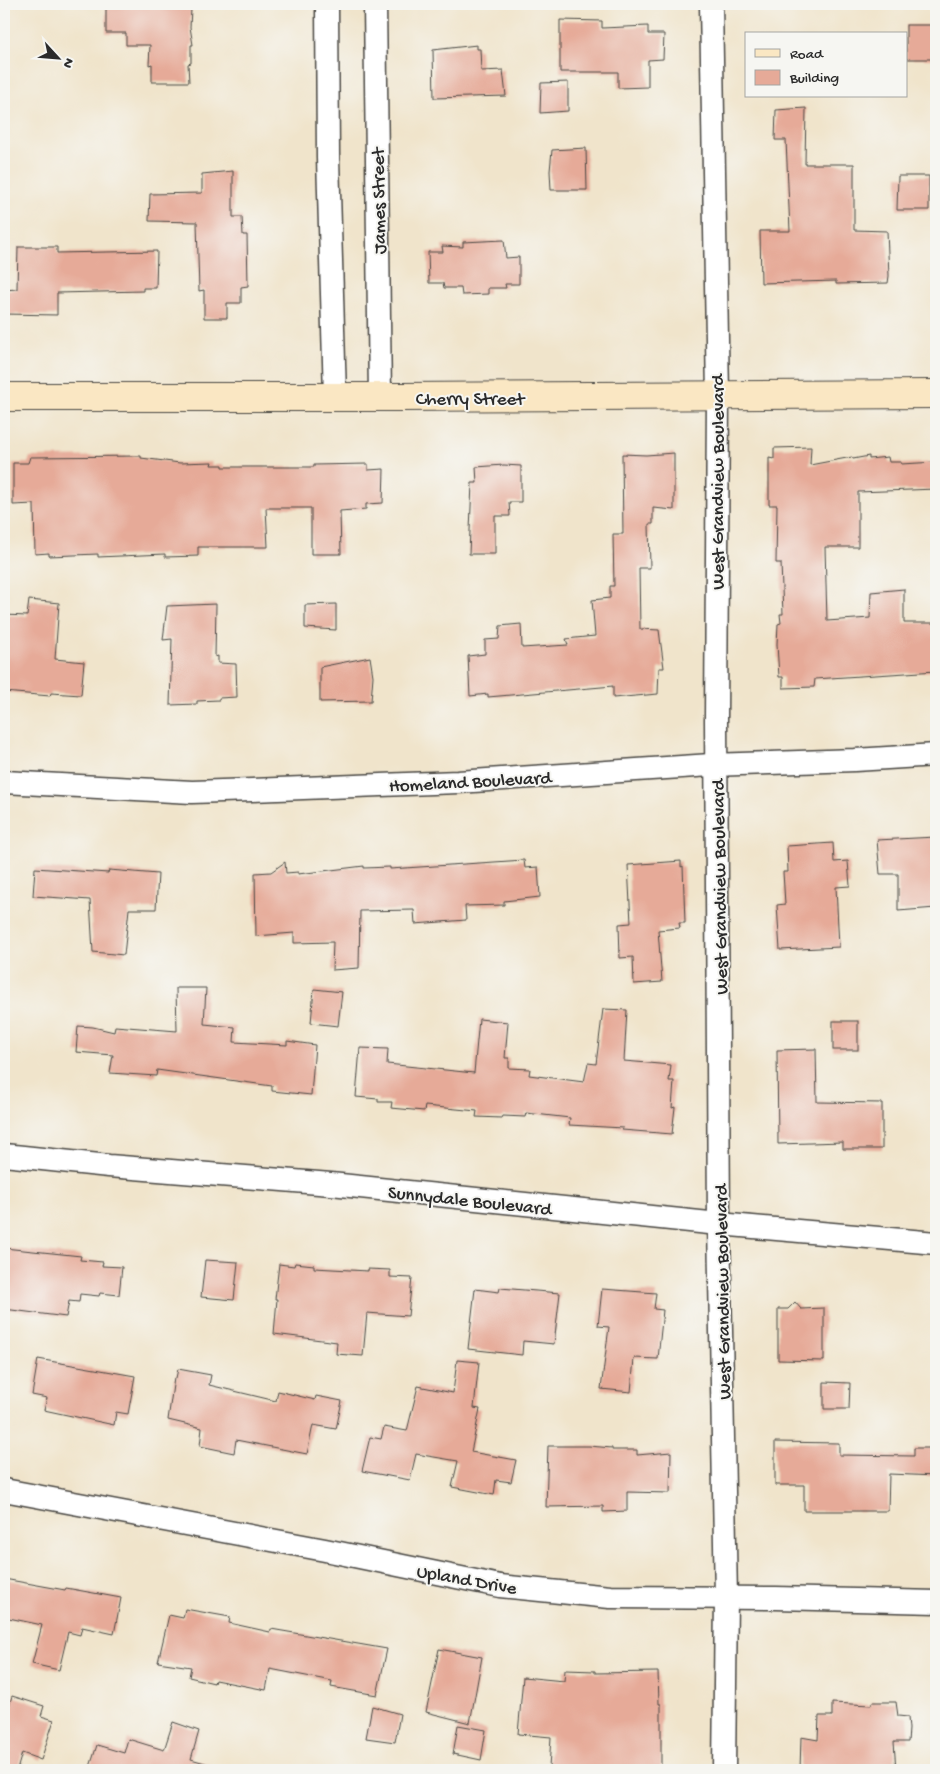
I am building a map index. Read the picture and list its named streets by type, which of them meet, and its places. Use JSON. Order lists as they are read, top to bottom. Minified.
{"streets":{"street":["James Street","Cherry Street","West Grandview Boulevard","Homeland Boulevard","Sunnydale Boulevard","Upland Drive"]},"crossings":[["James Street","Cherry Street"],["Cherry Street","West Grandview Boulevard"],["West Grandview Boulevard","Homeland Boulevard"],["West Grandview Boulevard","Sunnydale Boulevard"],["West Grandview Boulevard","Upland Drive"]],"legend":["Road","Building"],"north":"bottom right"}
